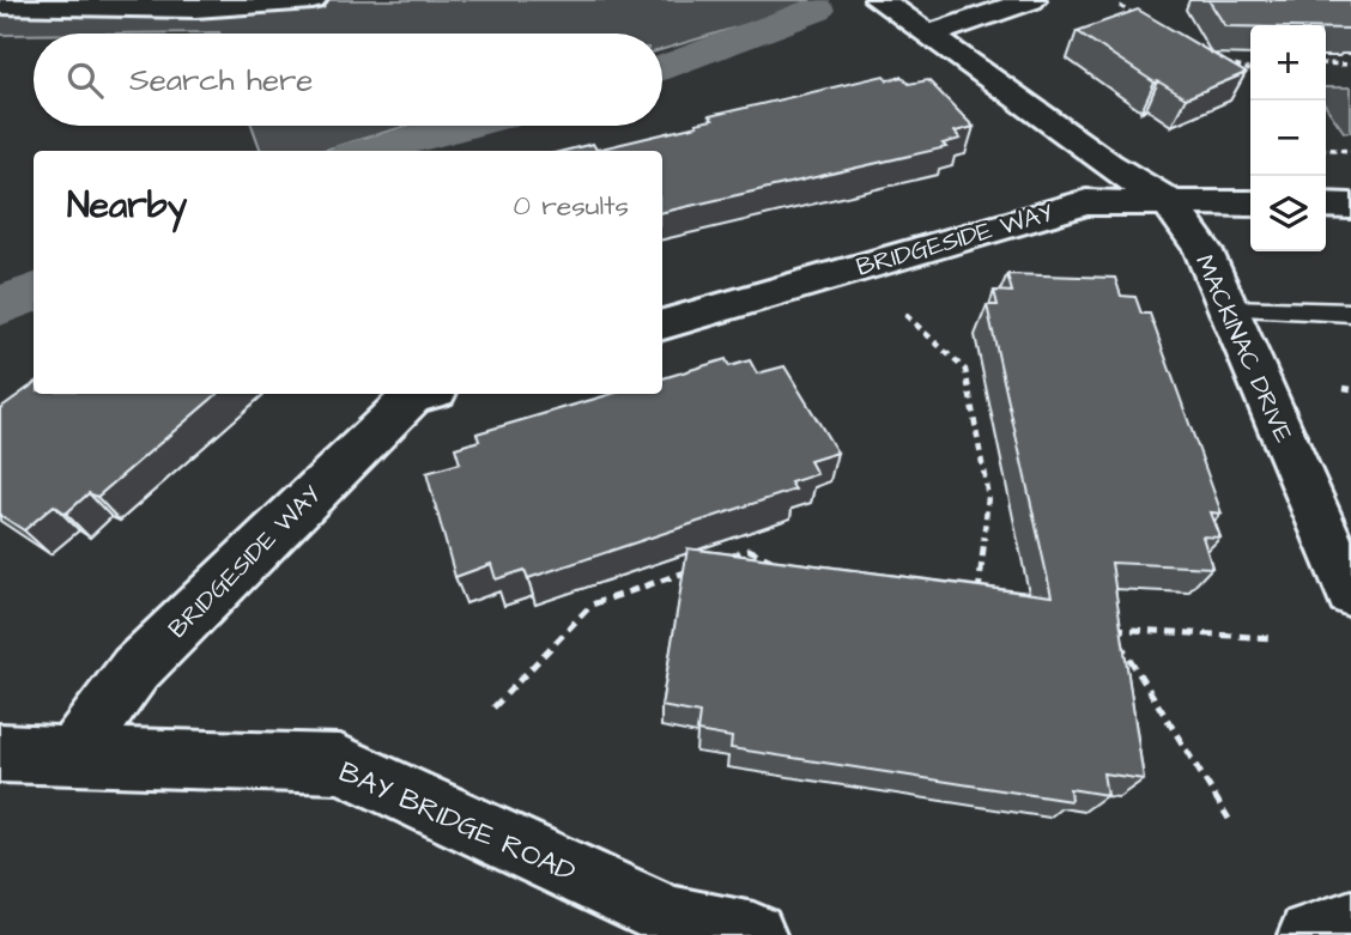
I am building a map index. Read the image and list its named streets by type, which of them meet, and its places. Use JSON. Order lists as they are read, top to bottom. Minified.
{"streets":{"street":["BRIDGESIDE WAY","MACKINAC DRIVE","BAY BRIDGE ROAD"]},"crossings":[["BRIDGESIDE WAY","MACKINAC DRIVE"],["BRIDGESIDE WAY","BAY BRIDGE ROAD"]],"page":{"map_buttons":["+","−"],"search":"Search here","heading":["Nearby","0 results"]}}
